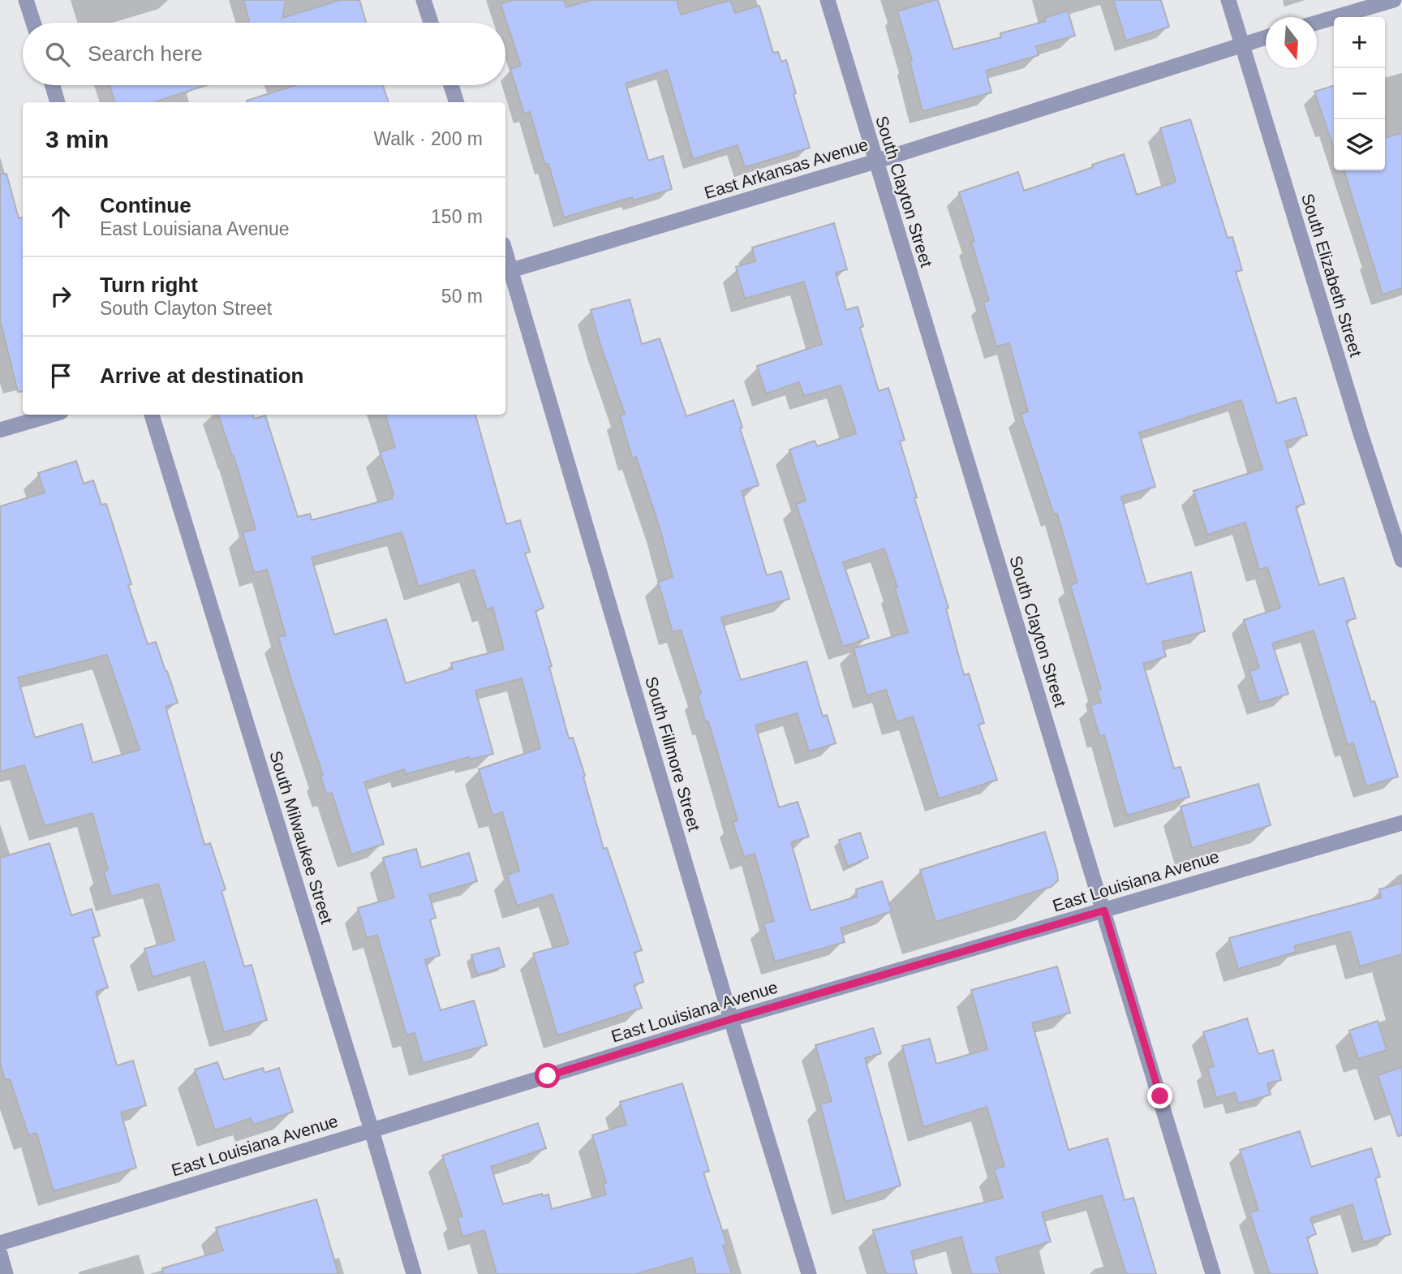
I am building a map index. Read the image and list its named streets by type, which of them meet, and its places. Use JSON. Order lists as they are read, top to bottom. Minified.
{"streets":{"street":["East Arkansas Avenue","South Clayton Street","South Elizabeth Street","South Fillmore Street","South Milwaukee Street","East Louisiana Avenue"]},"crossings":[["East Arkansas Avenue","South Clayton Street"],["East Arkansas Avenue","South Elizabeth Street"],["East Arkansas Avenue","South Fillmore Street"],["South Clayton Street","East Louisiana Avenue"],["South Fillmore Street","East Louisiana Avenue"],["South Milwaukee Street","East Louisiana Avenue"]],"north":"bottom","page":{"map_buttons":["+","−"],"search":"Search here","heading":["3 min","Walk · 200 m"],"list":[["Continue","East Louisiana Avenue","150 m"],["Turn right","South Clayton Street","50 m"],"Arrive at destination"]}}
